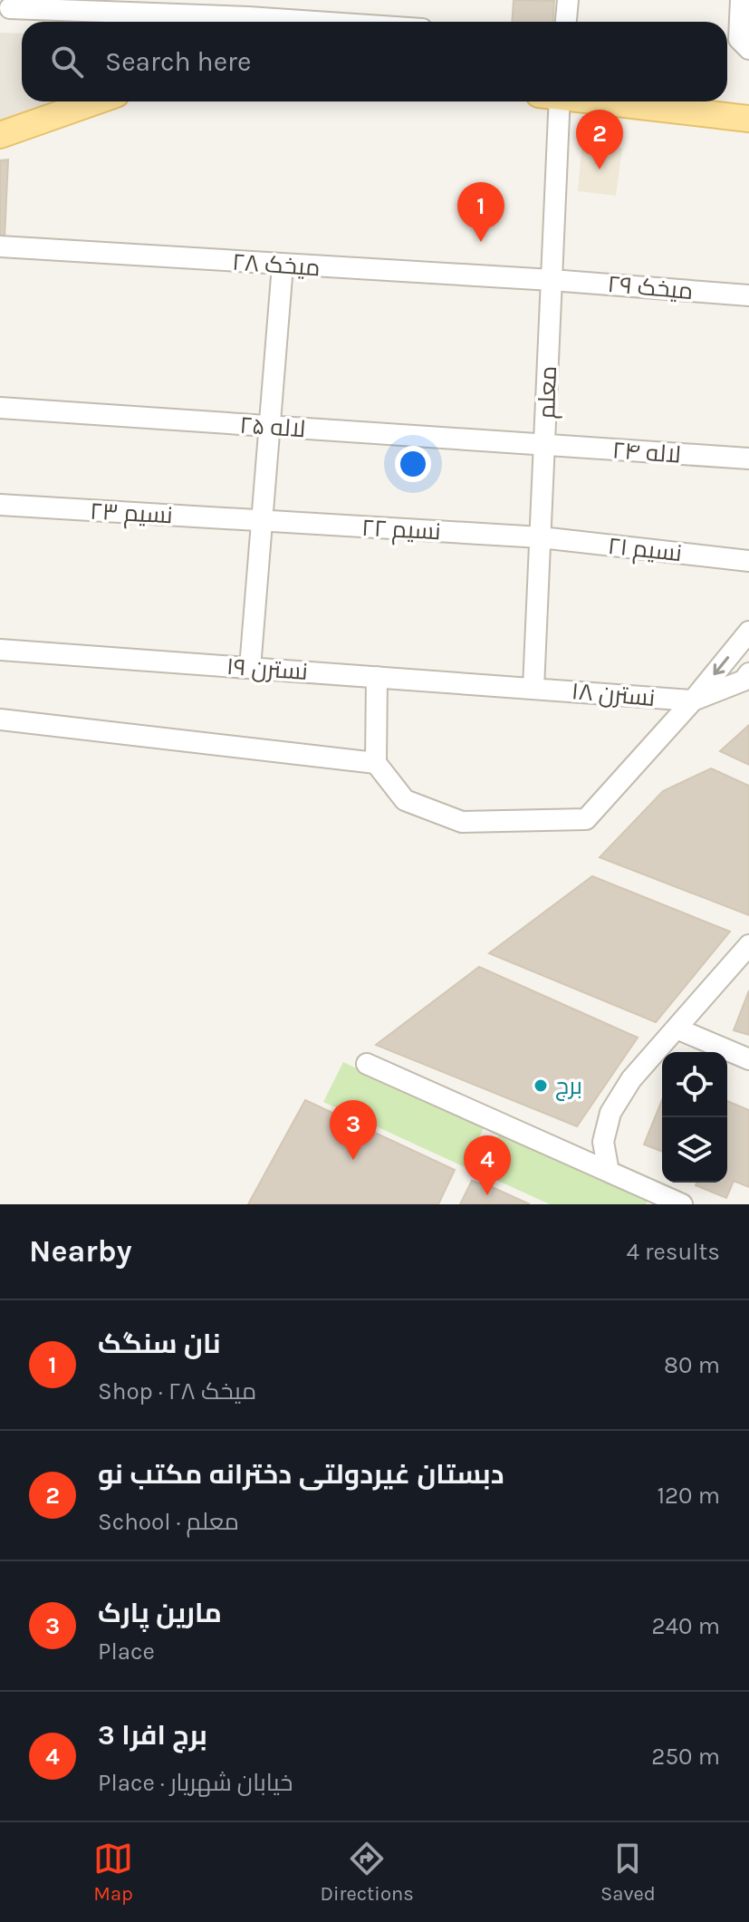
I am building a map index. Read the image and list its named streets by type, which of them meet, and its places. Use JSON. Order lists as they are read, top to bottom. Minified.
{"streets":{"street":["میخک ۲۸","میخک ۲۹","معلم","لاله ۲۵","لاله ۲۴","نسیم ۲۳","نسیم ۲۲","نسیم ۲۱","نسترن ۱۹","نسترن ۱۸"]},"crossings":[["میخک ۲۸","میخک ۲۹"],["میخک ۲۸","معلم"],["میخک ۲۹","معلم"],["معلم","لاله ۲۵"],["معلم","لاله ۲۴"],["معلم","نسیم ۲۲"],["معلم","نسیم ۲۱"],["معلم","نسترن ۱۹"],["معلم","نسترن ۱۸"],["لاله ۲۵","لاله ۲۴"],["نسیم ۲۳","نسیم ۲۲"],["نسیم ۲۲","نسیم ۲۱"],["نسترن ۱۹","نسترن ۱۸"]],"places":["برج"],"page":{"search":"Search here","pins":["2","1","3","4"],"heading":["Nearby","4 results"],"list":[{"mark":"1","name":"نان سنگک","note":"Shop · میخک ۲۸","value":"80 m"},{"mark":"2","name":"دبستان غیردولتی دخترانه مکتب نو","note":"School · معلم","value":"120 m"},{"mark":"3","name":"مارین پارک","note":"Place","value":"240 m"},{"mark":"4","name":"برج افرا 3","note":"Place · خیابان شهریار","value":"250 m"}],"nav":["Map","Directions","Saved"]}}
